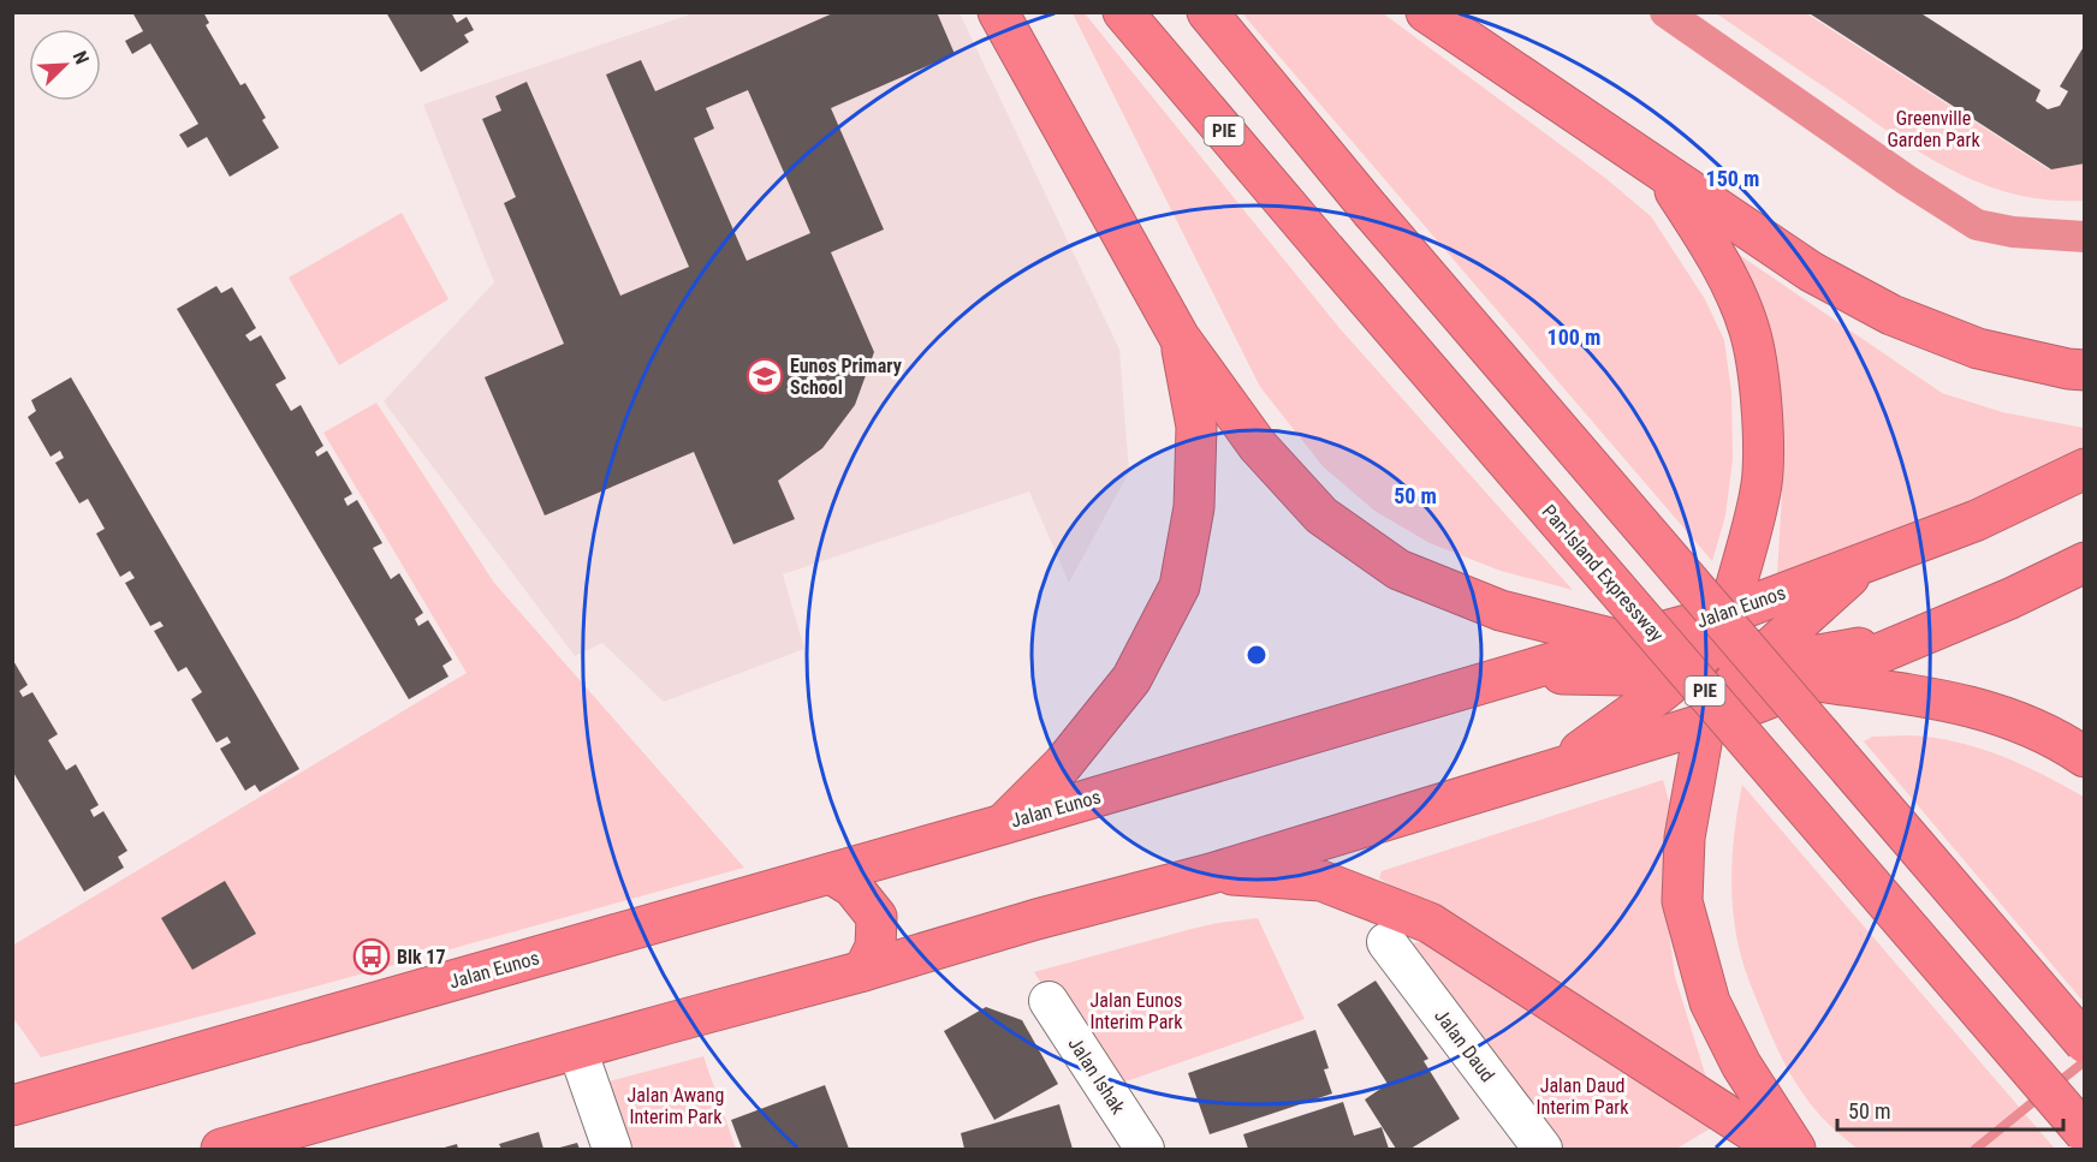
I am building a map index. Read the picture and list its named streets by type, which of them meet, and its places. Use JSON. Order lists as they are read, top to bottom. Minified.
{"streets":{"highway":["PIE","Pan-Island Expressway","Jalan Eunos"],"street":["Jalan Daud","Jalan Ishak"]},"parks":["Greenville Garden Park","Jalan Eunos Interim Park","Jalan Daud Interim Park","Jalan Awang Interim Park"],"places":{"school or university":["Eunos Primary School"],"bus stop":["Blk 17"]},"scale_bar":"50 m","north":"top right","rings":["150 m","100 m","50 m"]}
